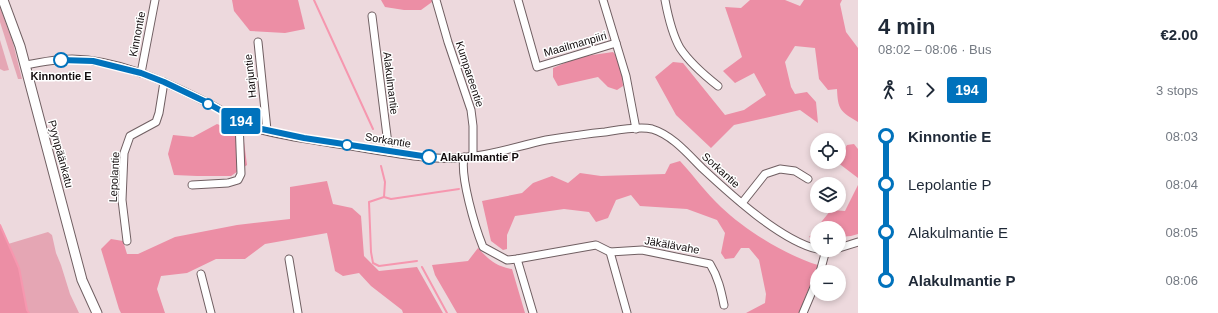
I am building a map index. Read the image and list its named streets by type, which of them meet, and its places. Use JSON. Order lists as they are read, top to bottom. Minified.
{"streets":{"main road":["Pyynpäänkatu"],"street":["Kinnontie","Maailmanpiiri","Kumpareentie","Harjuntie","Alakulmantie","Sorkantie","Lepolantie","Jäkälävahe"]},"crossings":[["Kinnontie","Sorkantie"],["Kumpareentie","Sorkantie"],["Harjuntie","Sorkantie"],["Alakulmantie","Sorkantie"],["Sorkantie","Pyynpäänkatu"],["Sorkantie","Lepolantie"]],"places":["Kinnontie E","Alakulmantie P"],"lines":["bus line 194"],"page":{"on_map":"194","heading":["4 min","08:02 – 08:06 · Bus","€2.00"],"legs":["1","194","3 stops"],"list":[{"name":"Kinnontie E","value":"08:03"},{"name":"Lepolantie P","value":"08:04"},{"name":"Alakulmantie E","value":"08:05"},{"name":"Alakulmantie P","value":"08:06"}],"map_buttons":["+","−"]}}
